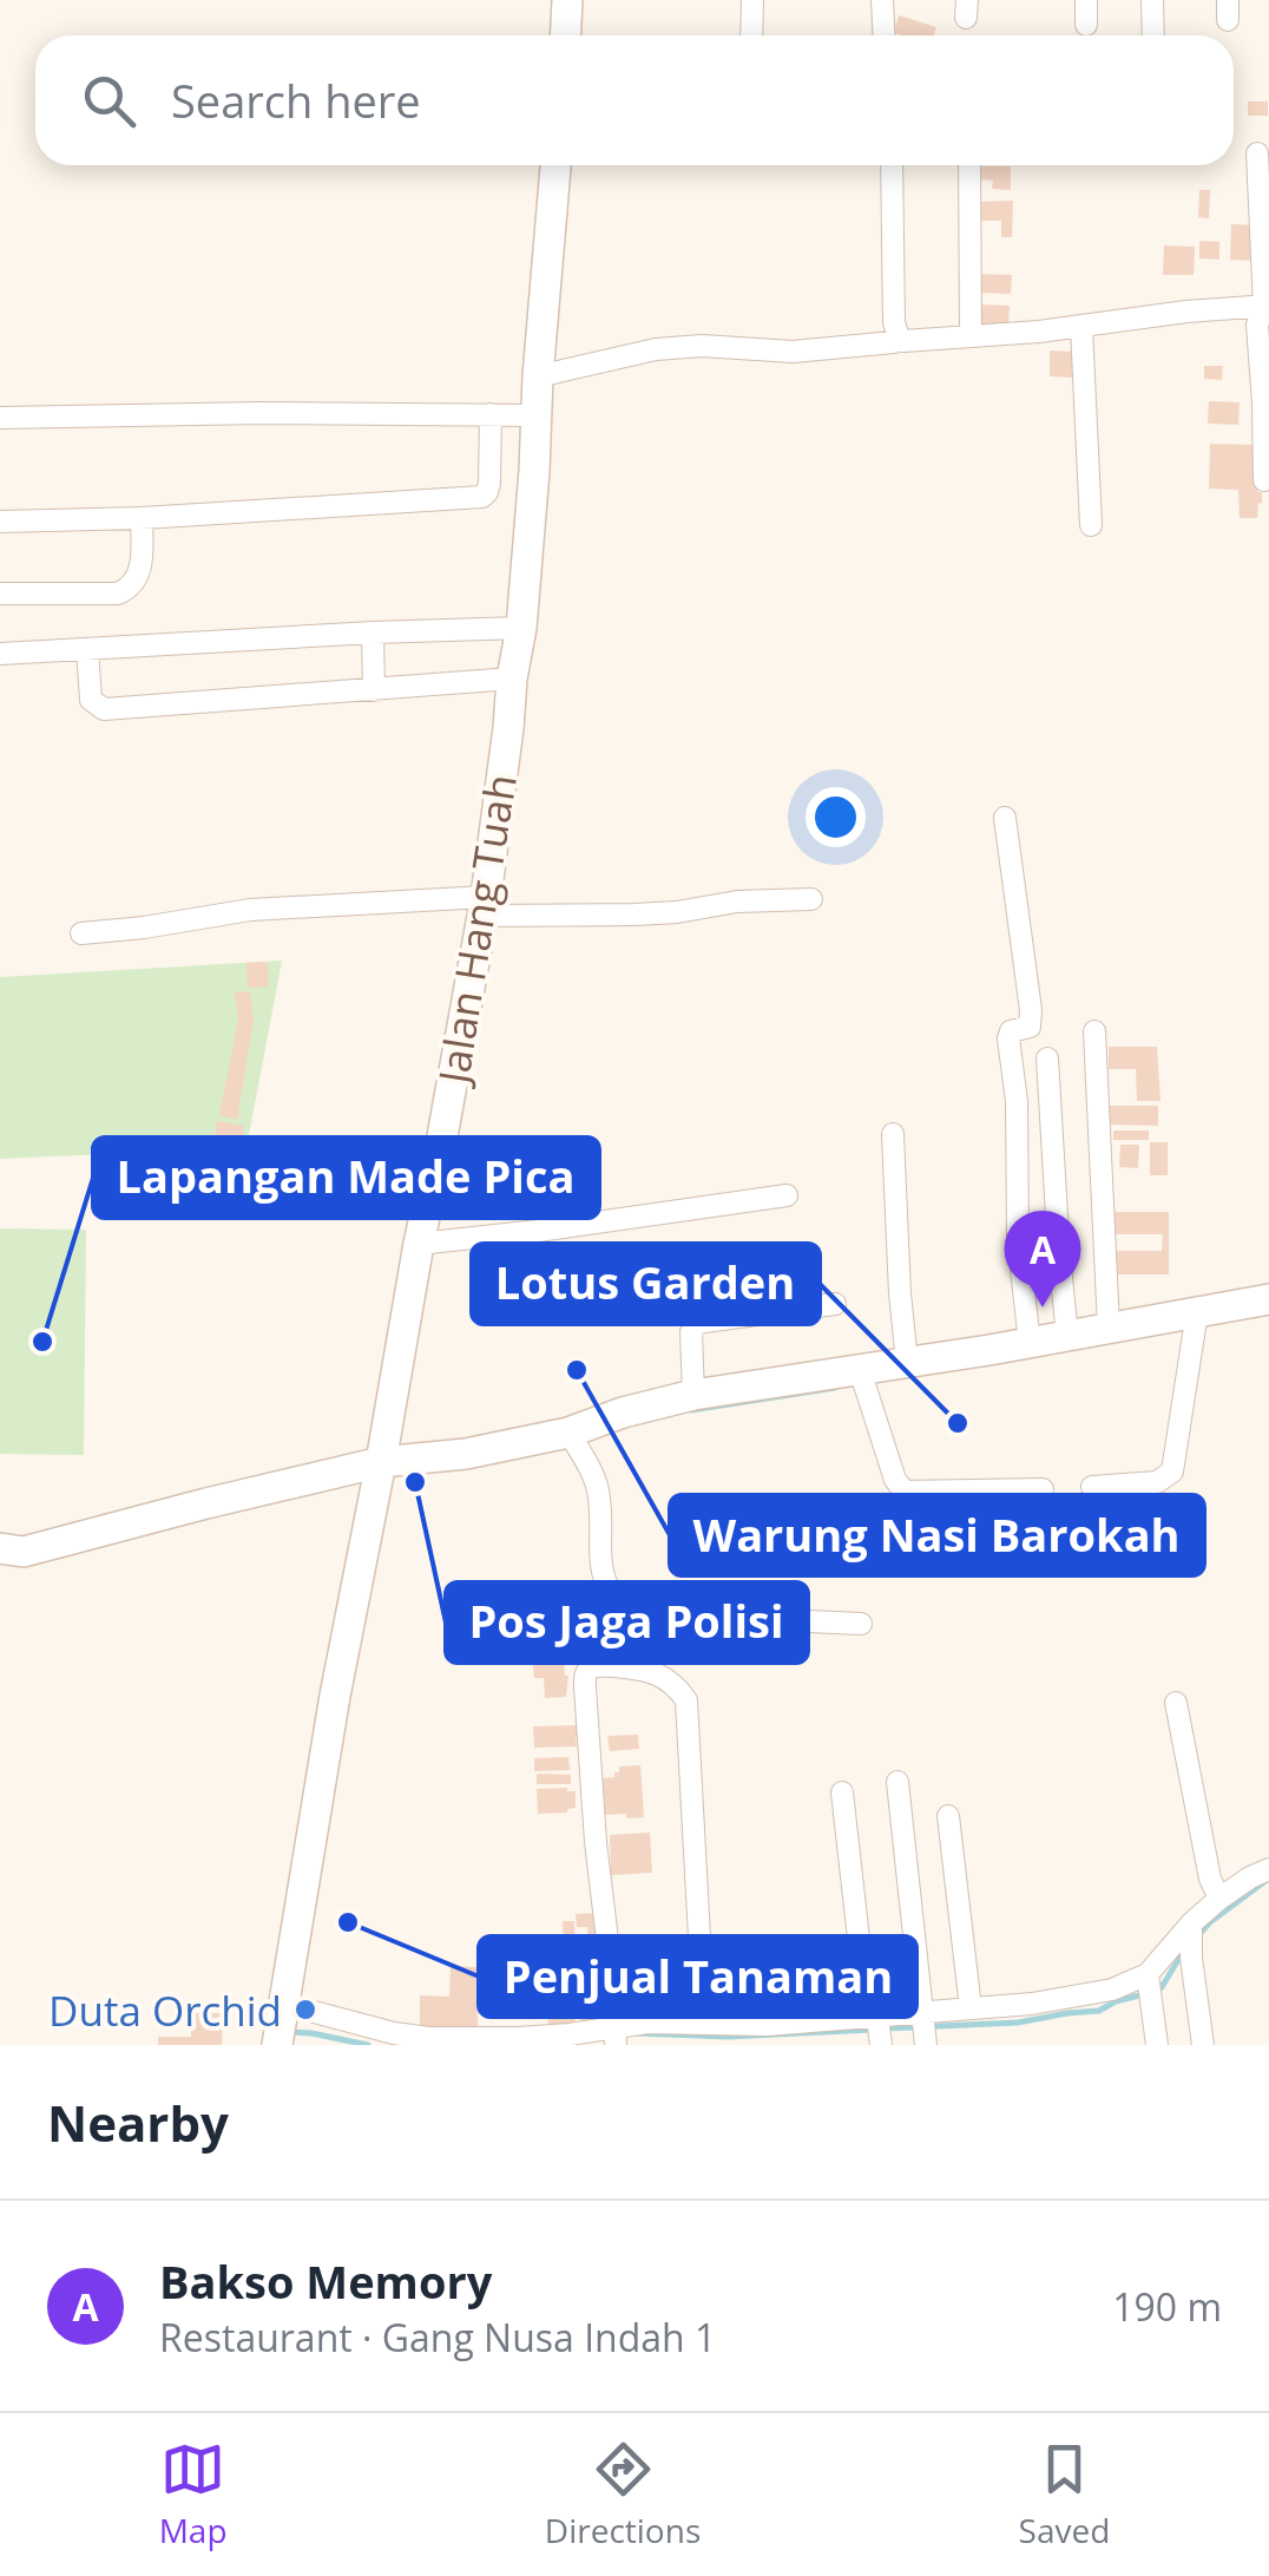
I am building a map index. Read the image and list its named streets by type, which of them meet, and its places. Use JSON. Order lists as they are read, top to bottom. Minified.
{"streets":{"main road":["Jalan Hang Tuah"]},"places":["Lapangan Made Pica","Warung Nasi Barokah","Lotus Garden","Pos Jaga Polisi","Penjual Tanaman","Duta Orchid"],"page":{"search":"Search here","pins":"A","heading":"Nearby","list":[{"mark":"A","name":"Bakso Memory","note":"Restaurant · Gang Nusa Indah 1","value":"190 m"}],"nav":["Map","Directions","Saved"]}}
